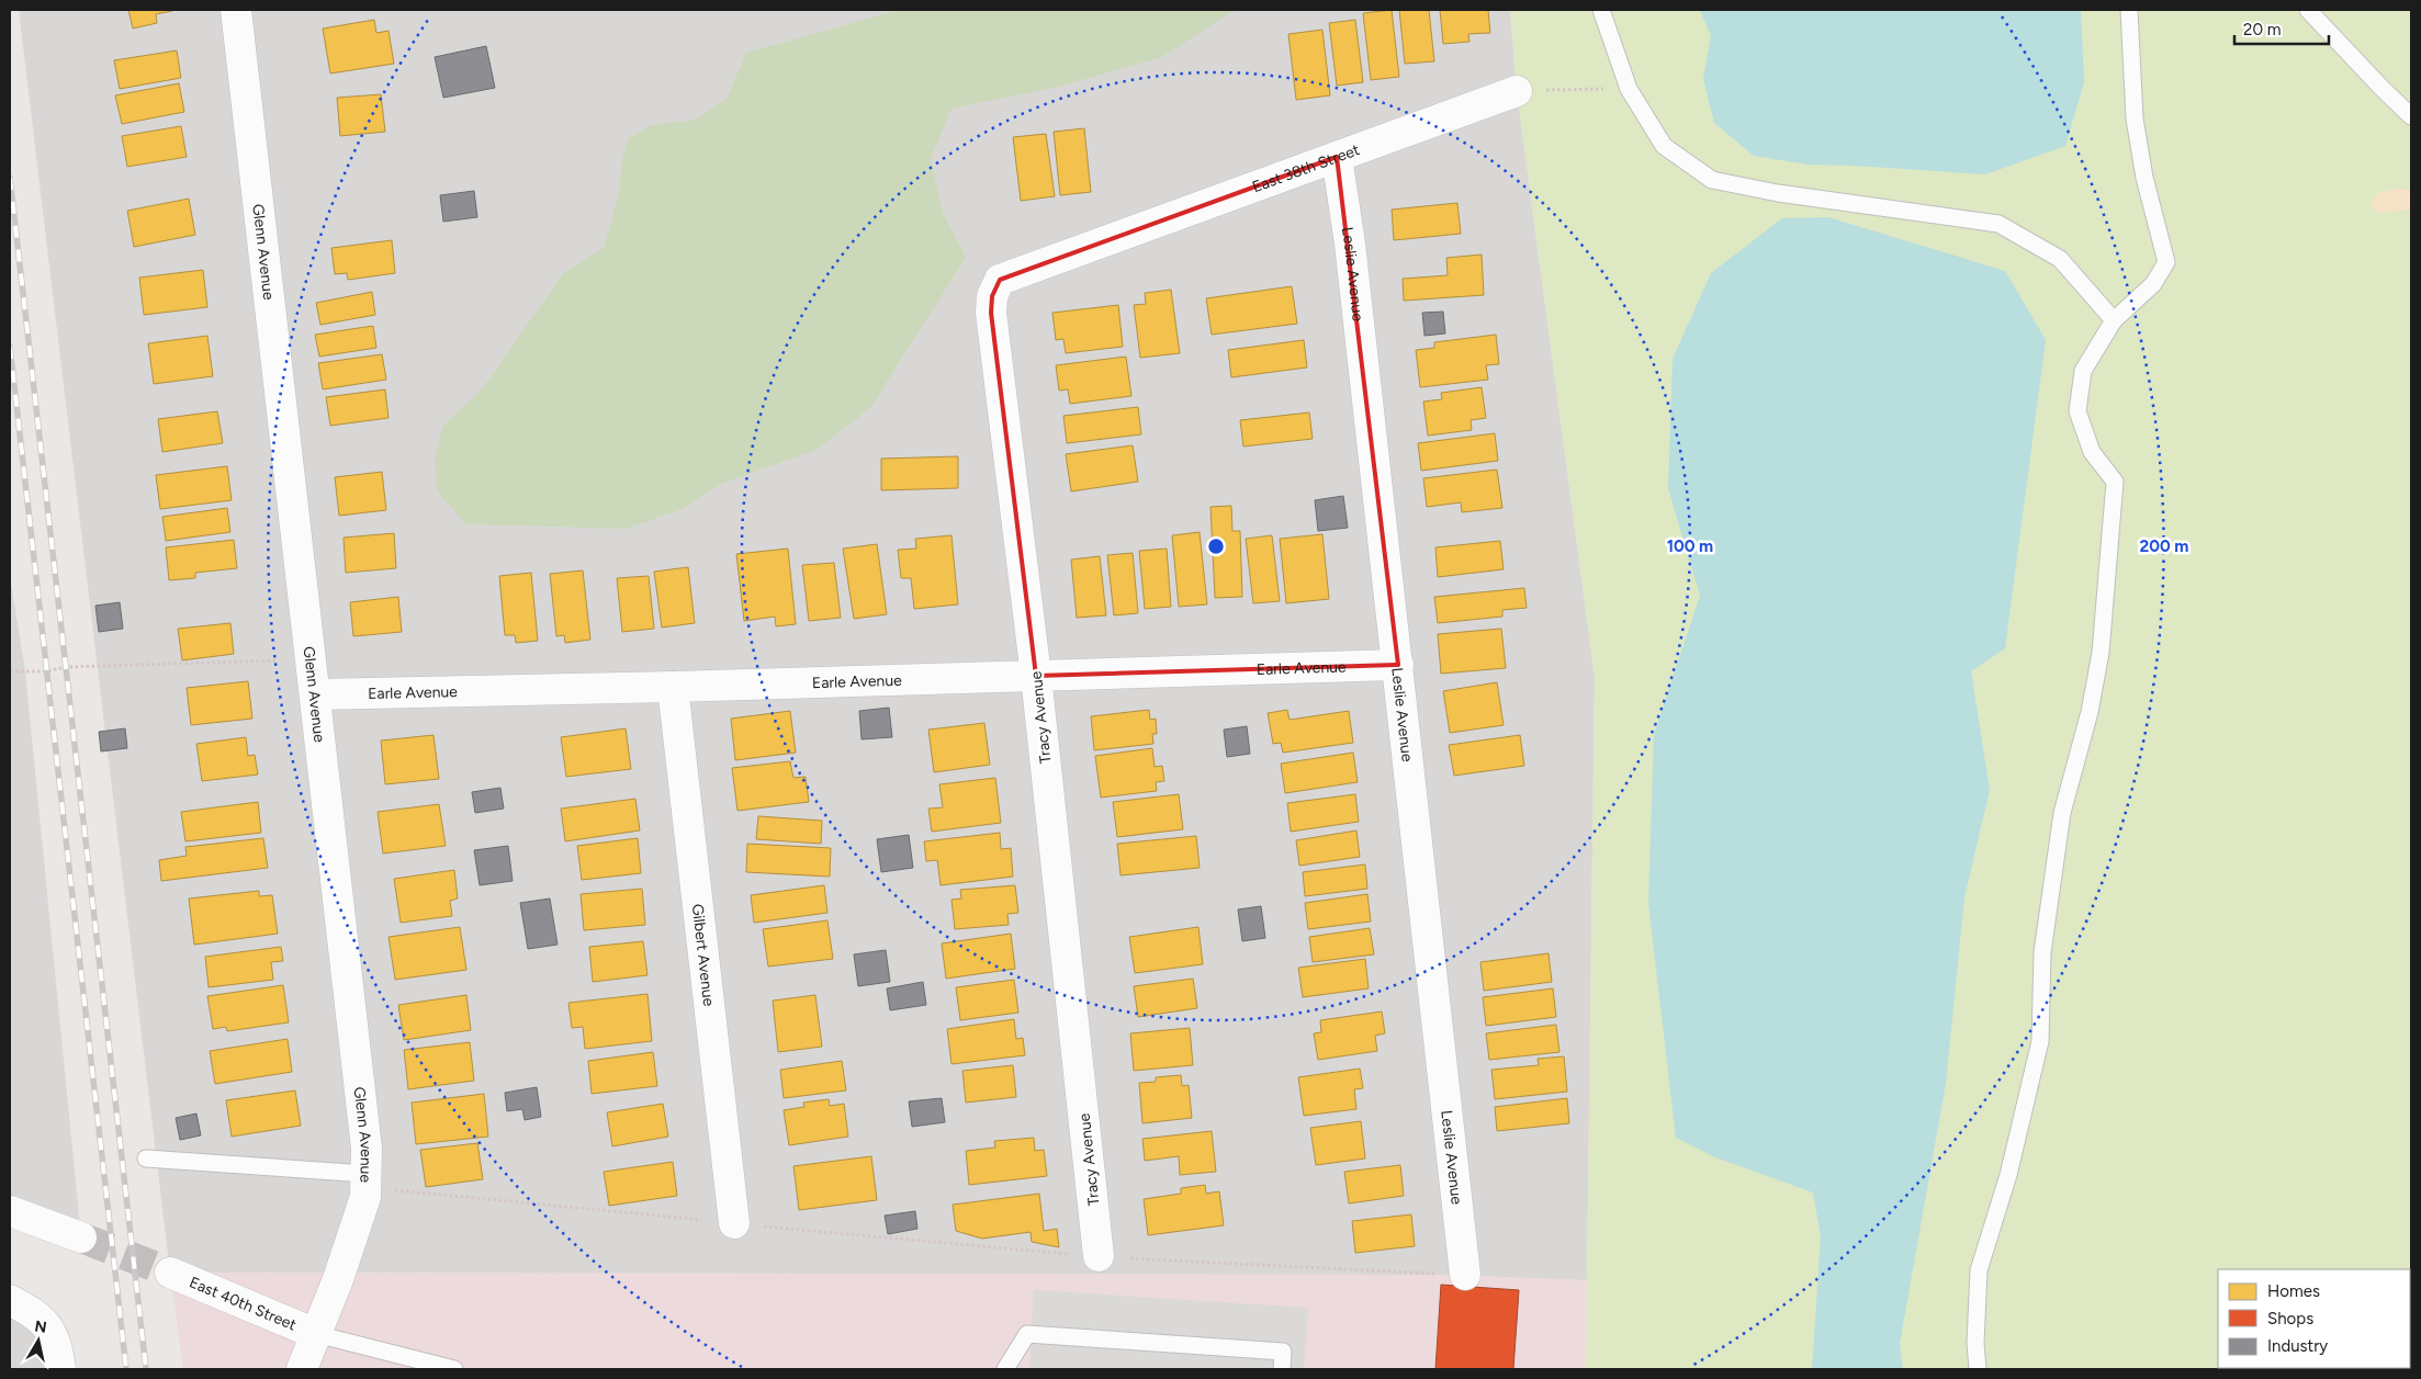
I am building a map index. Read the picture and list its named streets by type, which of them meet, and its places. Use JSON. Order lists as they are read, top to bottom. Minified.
{"streets":{"street":["East 38th Street","Glenn Avenue","Leslie Avenue","Earle Avenue","Tracy Avenue","Gilbert Avenue","East 40th Street"]},"crossings":[["East 38th Street","Leslie Avenue"],["East 38th Street","Tracy Avenue"],["Glenn Avenue","Earle Avenue"],["Glenn Avenue","East 40th Street"],["Leslie Avenue","Earle Avenue"],["Earle Avenue","Tracy Avenue"],["Earle Avenue","Gilbert Avenue"]],"legend":["Homes","Shops","Industry"],"scale_bar":"20 m","north":"top","rings":["100 m","200 m"]}
